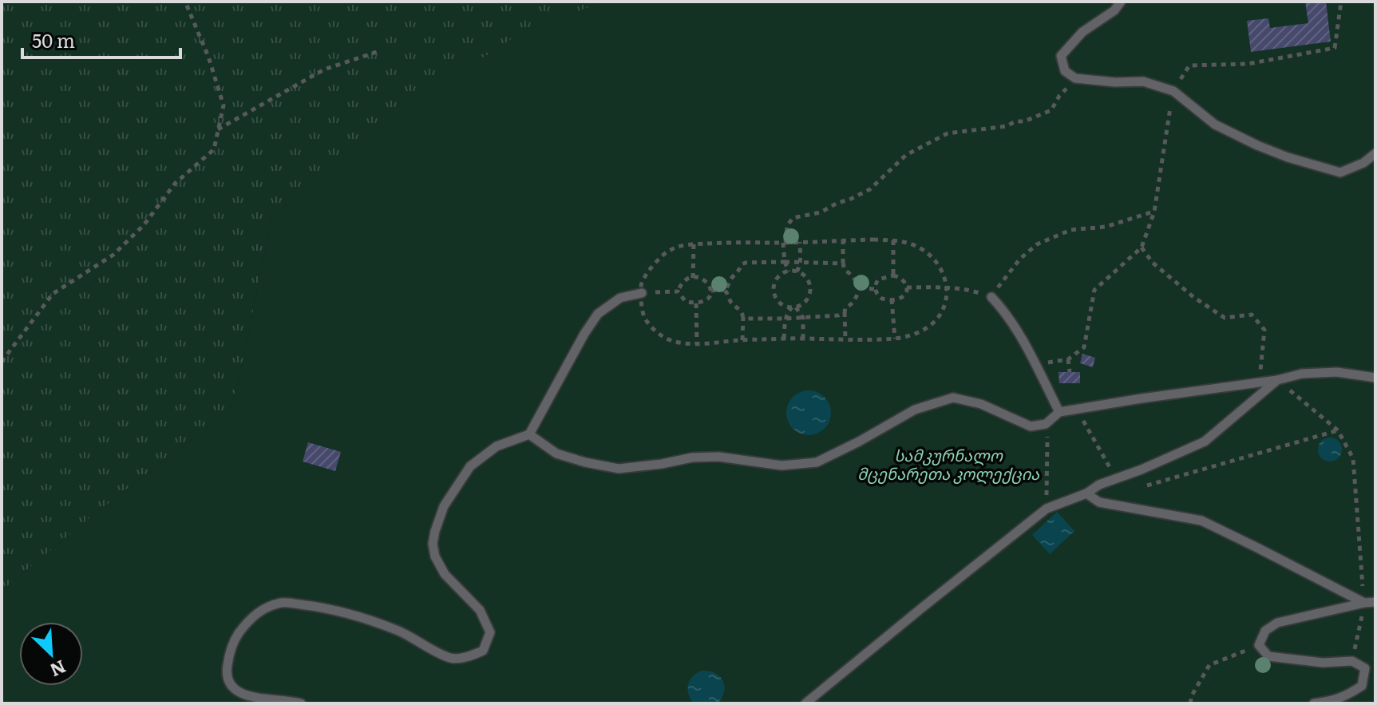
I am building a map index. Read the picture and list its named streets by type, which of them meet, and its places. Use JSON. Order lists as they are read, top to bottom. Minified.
{"parks":["სამკურნალო მცენარეთა კოლექცია"],"scale_bar":"50 m","north":"bottom right"}
